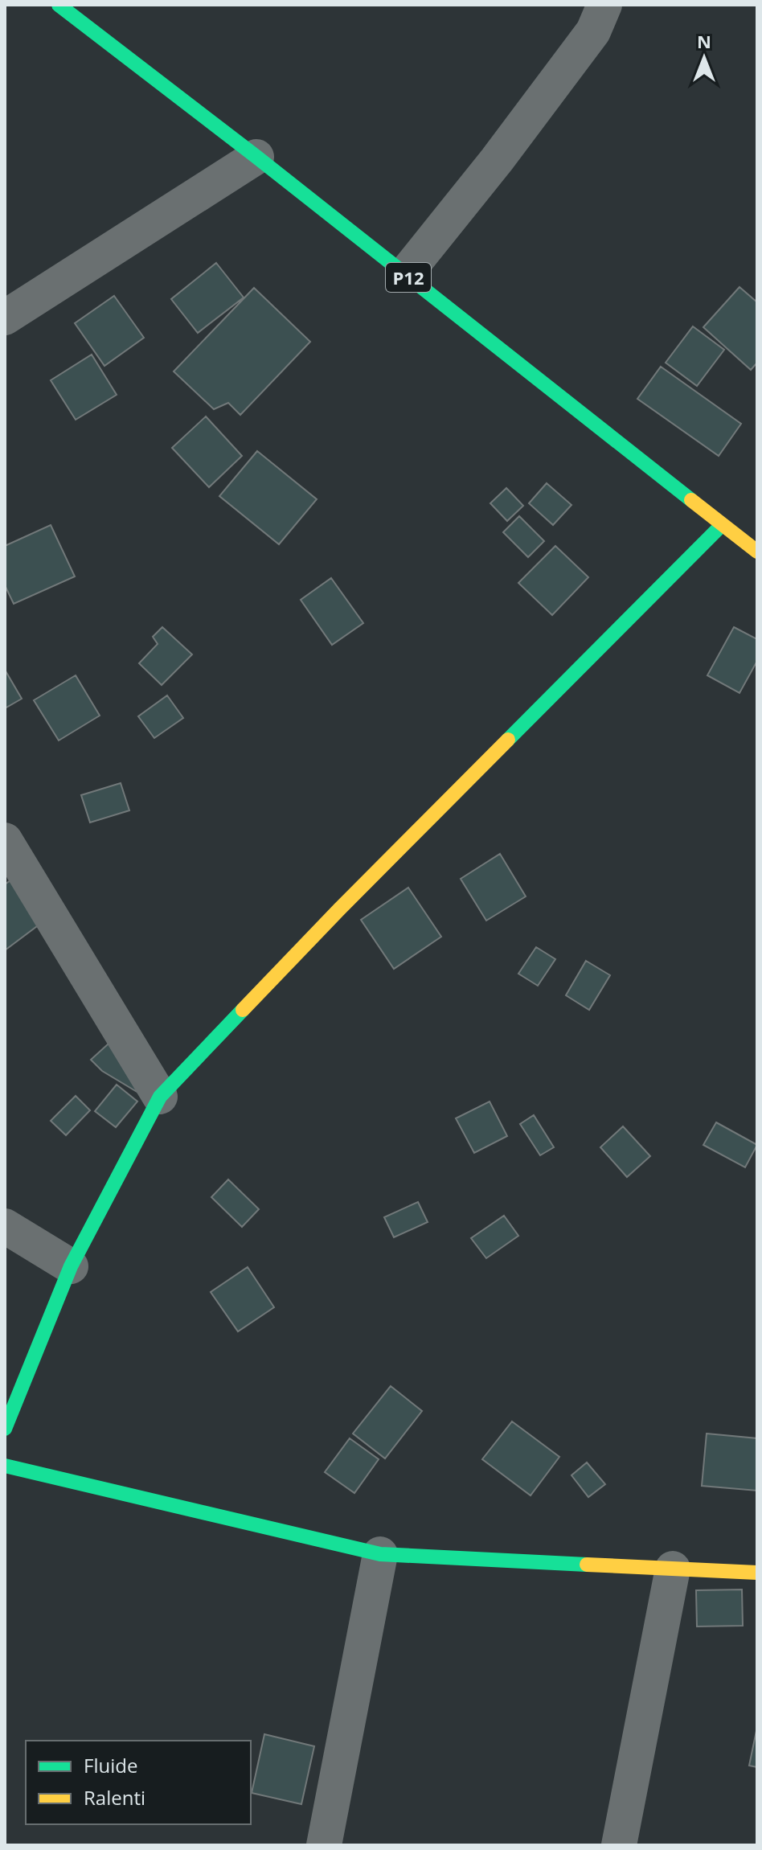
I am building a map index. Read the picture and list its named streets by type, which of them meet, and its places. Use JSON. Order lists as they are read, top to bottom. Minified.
{"streets":{"street":["P12"]},"legend":["Fluide","Ralenti"],"north":"top"}
